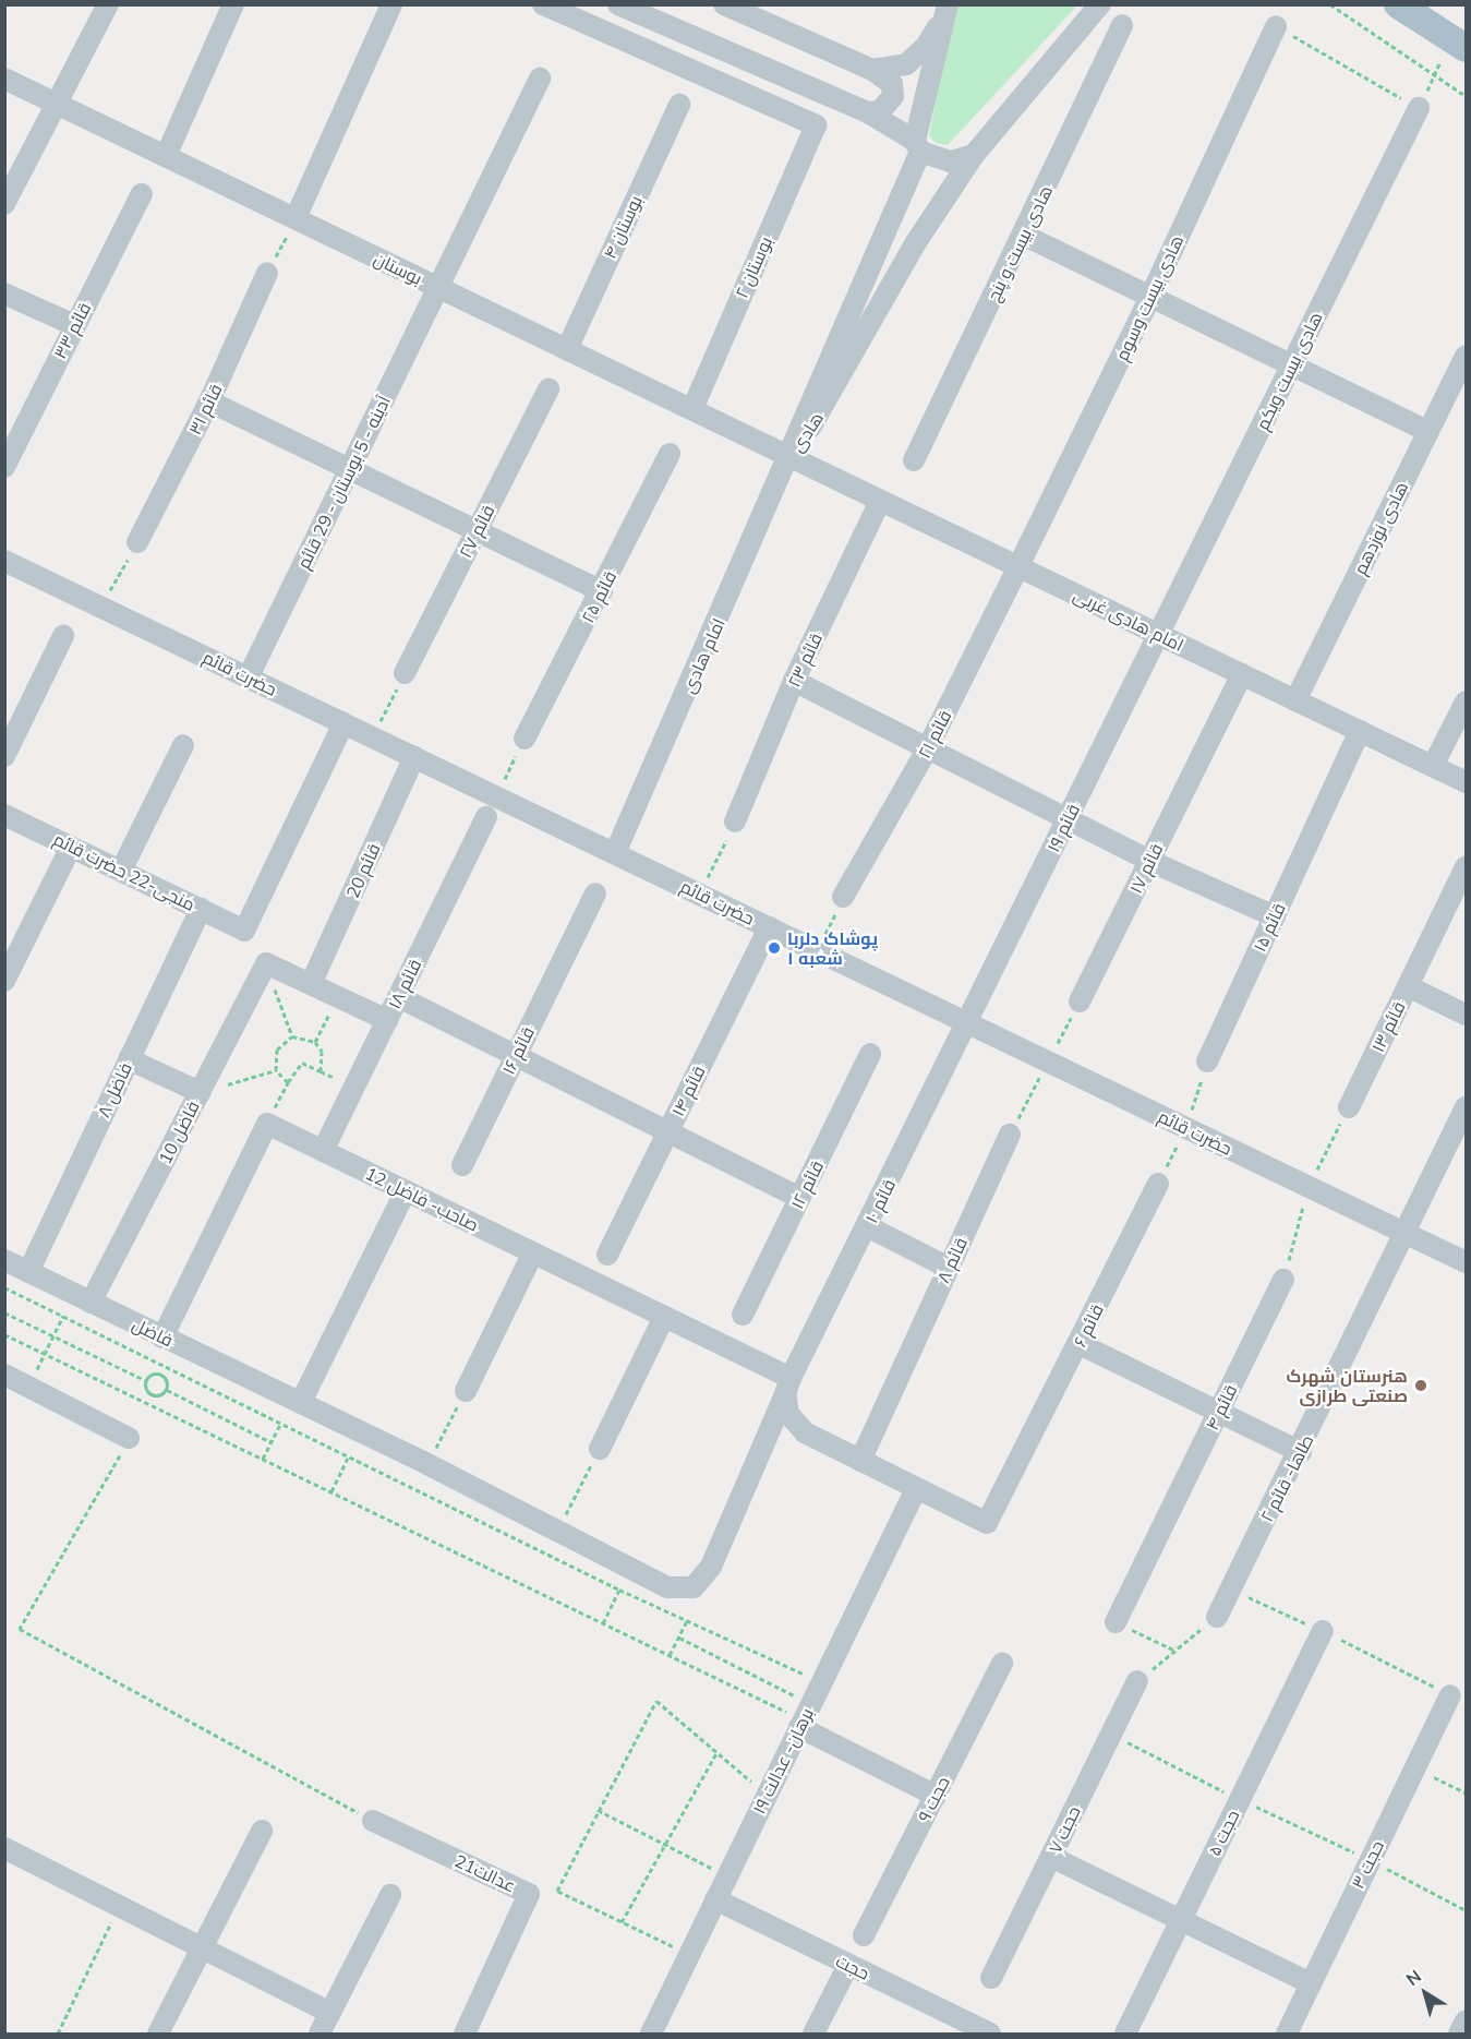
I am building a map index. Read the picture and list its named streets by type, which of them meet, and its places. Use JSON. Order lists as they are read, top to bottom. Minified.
{"streets":{"street":["بوستان ۴","هادی بیست و پنج","بوستان ۲","بوستان","هادی بیست وسوم","قائم ۳۳","هادی بیست ویکم","قائم ۳۱","هادی","آدینه - 5 بوستان - 29 قائم","هادی نوزدهم","قائم ۲۷","قائم ۲۵","امام هادی غربی","امام هادی","قائم ۲۳","حضرت قائم","قائم ۲۱","قائم ۱۹","قائم ۱۷","قائم 20","منجی-22 حضرت قائم","قائم ۱۵","قائم ۱۸","قائم ۱۳","قائم ۱۶","فاضل ۸","قائم ۱۴","فاضل 10","قائم ۱۲","صاحب- فاضل 12","قائم ۱۰","قائم ۸","قائم ۶","فاضل","قائم ۴","طاها- قائم ۲","برهان- عدالت ۱۹","حجت ۹","حجت ۷","حجت ۵","حجت ۳","21عدالت","حجت"]},"crossings":[["بوستان ۴","بوستان"],["بوستان ۲","بوستان"],["بوستان","هادی"],["بوستان","آدینه - 5 بوستان - 29 قائم"],["بوستان","امام هادی غربی"],["بوستان","امام هادی"],["هادی بیست وسوم","امام هادی غربی"],["هادی بیست وسوم","قائم ۲۱"],["هادی بیست ویکم","امام هادی غربی"],["هادی بیست ویکم","قائم ۱۹"],["هادی","امام هادی غربی"],["هادی","امام هادی"],["آدینه - 5 بوستان - 29 قائم","حضرت قائم"],["هادی نوزدهم","امام هادی غربی"],["امام هادی غربی","امام هادی"],["امام هادی غربی","قائم ۲۳"],["امام هادی غربی","قائم ۲۱"],["امام هادی غربی","قائم ۱۹"],["امام هادی غربی","قائم ۱۷"],["امام هادی غربی","قائم ۱۵"],["امام هادی","حضرت قائم"],["حضرت قائم","قائم ۱۹"],["حضرت قائم","قائم 20"],["حضرت قائم","منجی-22 حضرت قائم"],["حضرت قائم","قائم ۱۴"],["حضرت قائم","قائم ۱۰"],["حضرت قائم","طاها- قائم ۲"],["قائم ۱۹","قائم ۱۰"],["منجی-22 حضرت قائم","فاضل ۸"],["قائم ۱۸","صاحب- فاضل 12"],["فاضل ۸","فاضل"],["فاضل 10","فاضل"],["صاحب- فاضل 12","قائم ۱۰"],["قائم ۱۰","فاضل"],["قائم ۶","برهان- عدالت ۱۹"],["برهان- عدالت ۱۹","حجت"]],"places":["پوشاک دلربا شعبه ۱","هنرستان شهرک صنعتی طرازی"],"north":"top left"}
